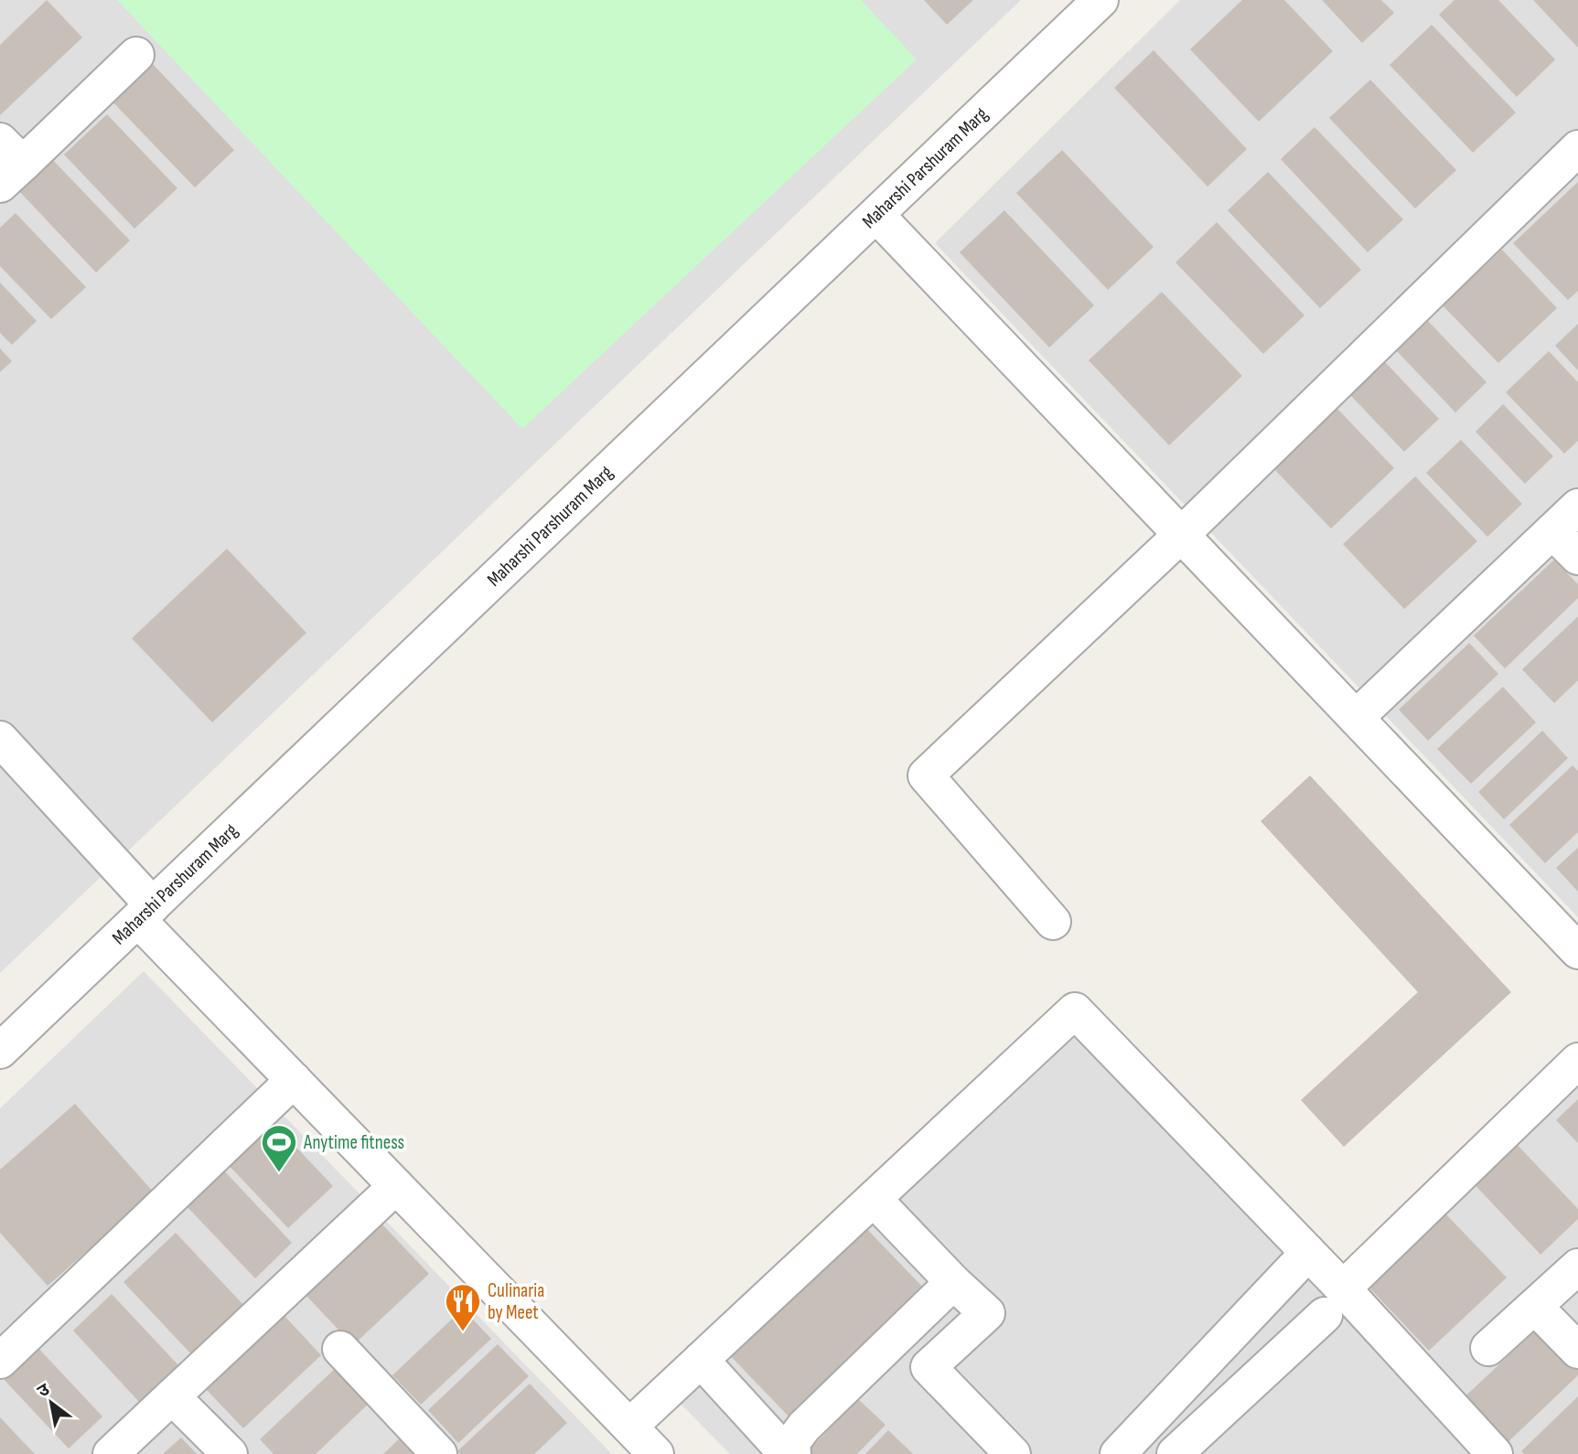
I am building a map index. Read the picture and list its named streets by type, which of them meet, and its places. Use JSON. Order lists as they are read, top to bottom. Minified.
{"streets":{"street":["Maharshi Parshuram Marg"]},"places":{"sports":["Anytime fitness"],"restaurant":["Culinaria by Meet"]},"north":"top left"}
